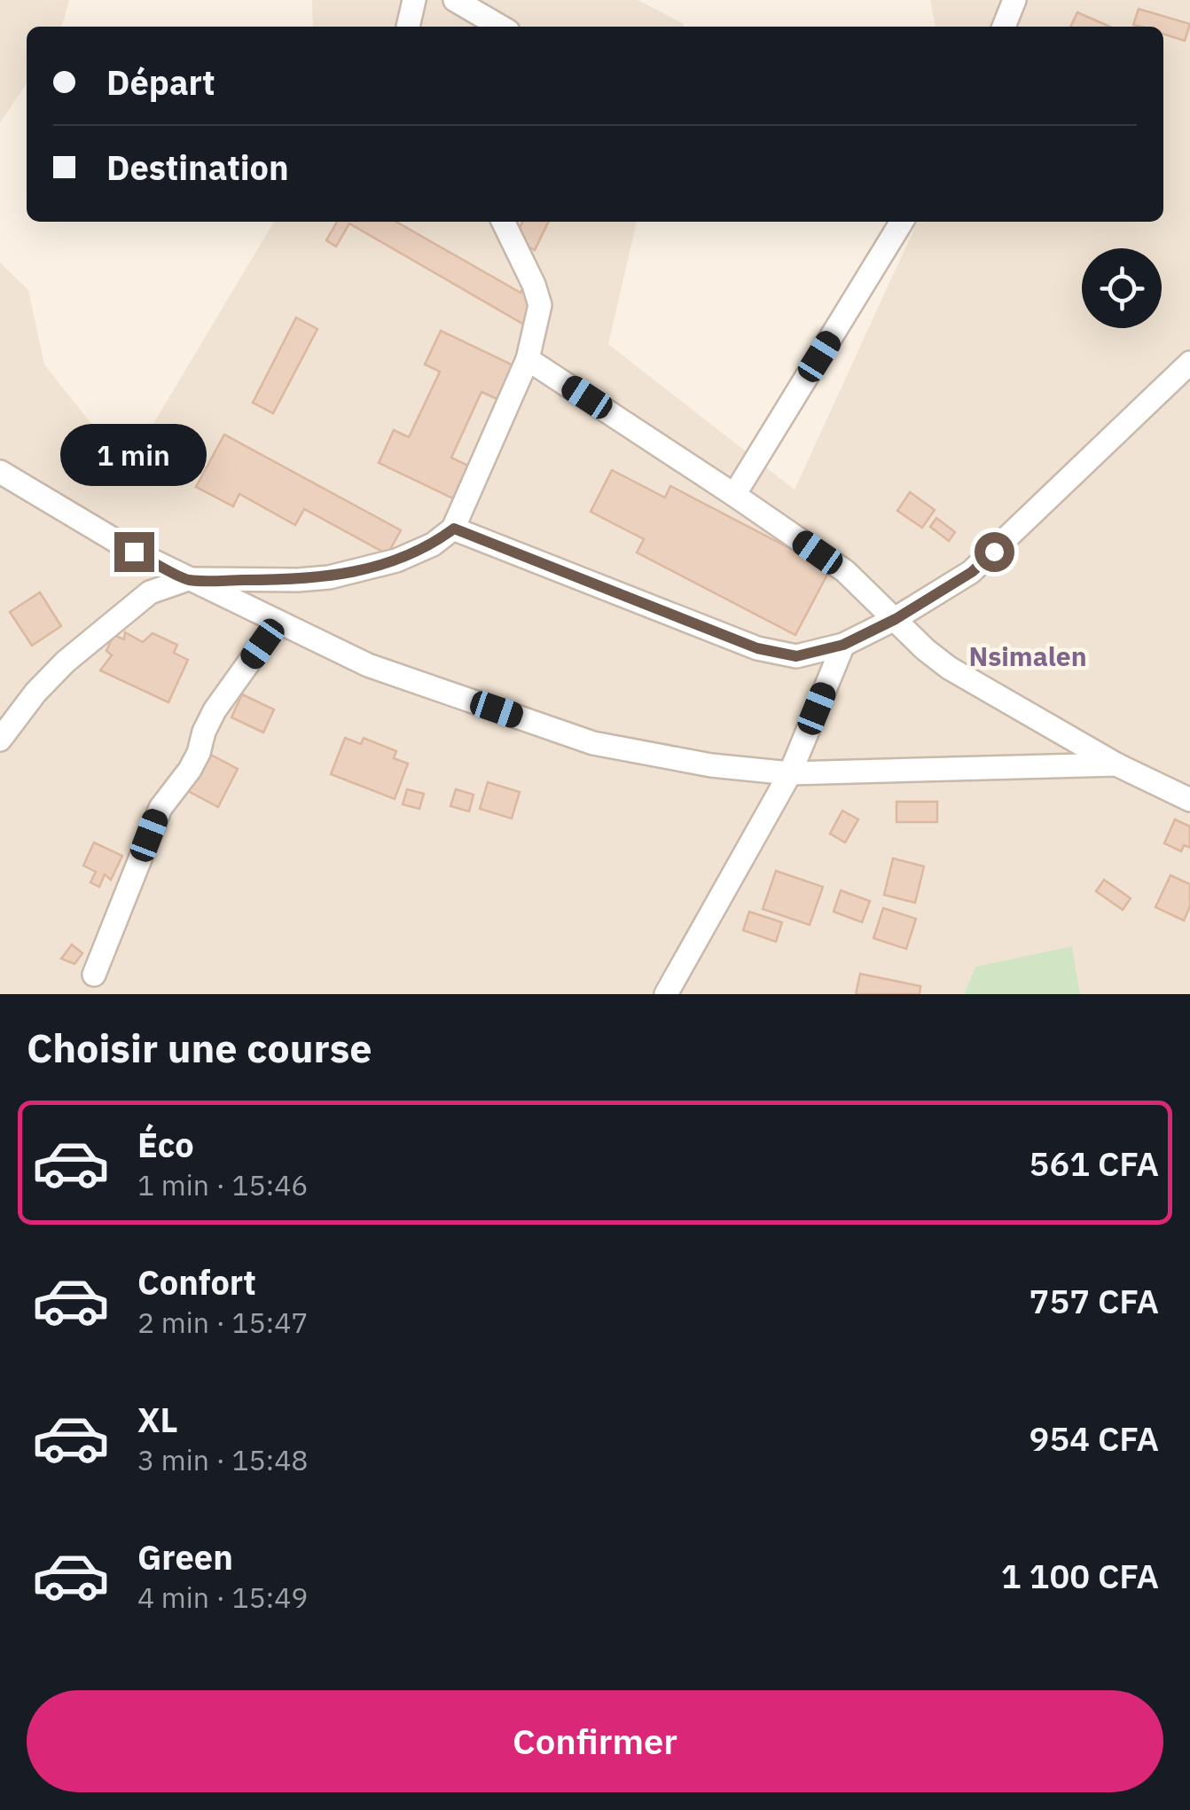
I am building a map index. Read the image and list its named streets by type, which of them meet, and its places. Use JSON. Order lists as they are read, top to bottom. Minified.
{"districts":["Nsimalen"],"page":{"banner":["Départ","Destination"],"bubble":"1 min","heading":"Choisir une course","list":[{"name":"Éco","note":"1 min · 15:46","value":"561 CFA"},{"name":"Confort","note":"2 min · 15:47","value":"757 CFA"},{"name":"XL","note":"3 min · 15:48","value":"954 CFA"},{"name":"Green","note":"4 min · 15:49","value":"1 100 CFA"}],"buttons":"Confirmer"}}
